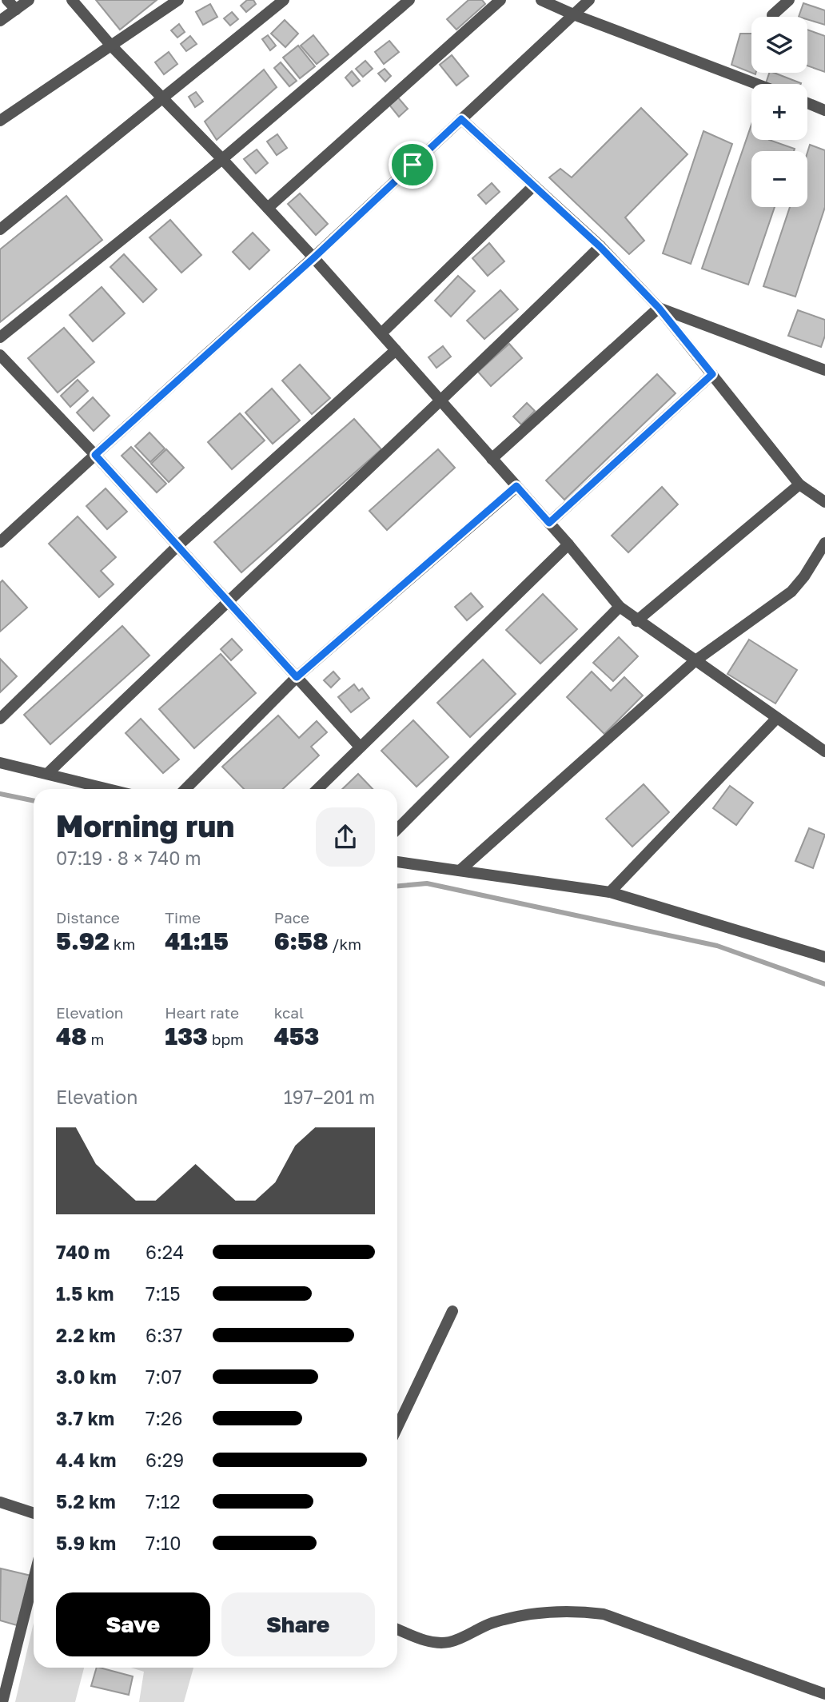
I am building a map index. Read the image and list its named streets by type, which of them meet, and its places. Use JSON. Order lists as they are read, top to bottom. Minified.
{"page":{"map_buttons":["+","−"],"heading":["Morning run","07:19 · 8 × 740 m"],"stats":[["Distance","5.92 km"],["Time","41:15"],["Pace","6:58 /km"],["Elevation","48 m"],["Heart rate","133 bpm"],["kcal","453"]],"chart":["Elevation","197–201 m"],"list":[{"name":"740 m","note":"6:24"},{"name":"1.5 km","note":"7:15"},{"name":"2.2 km","note":"6:37"},{"name":"3.0 km","note":"7:07"},{"name":"3.7 km","note":"7:26"},{"name":"4.4 km","note":"6:29"},{"name":"5.2 km","note":"7:12"},{"name":"5.9 km","note":"7:10"}],"buttons":["Save","Share"]}}
